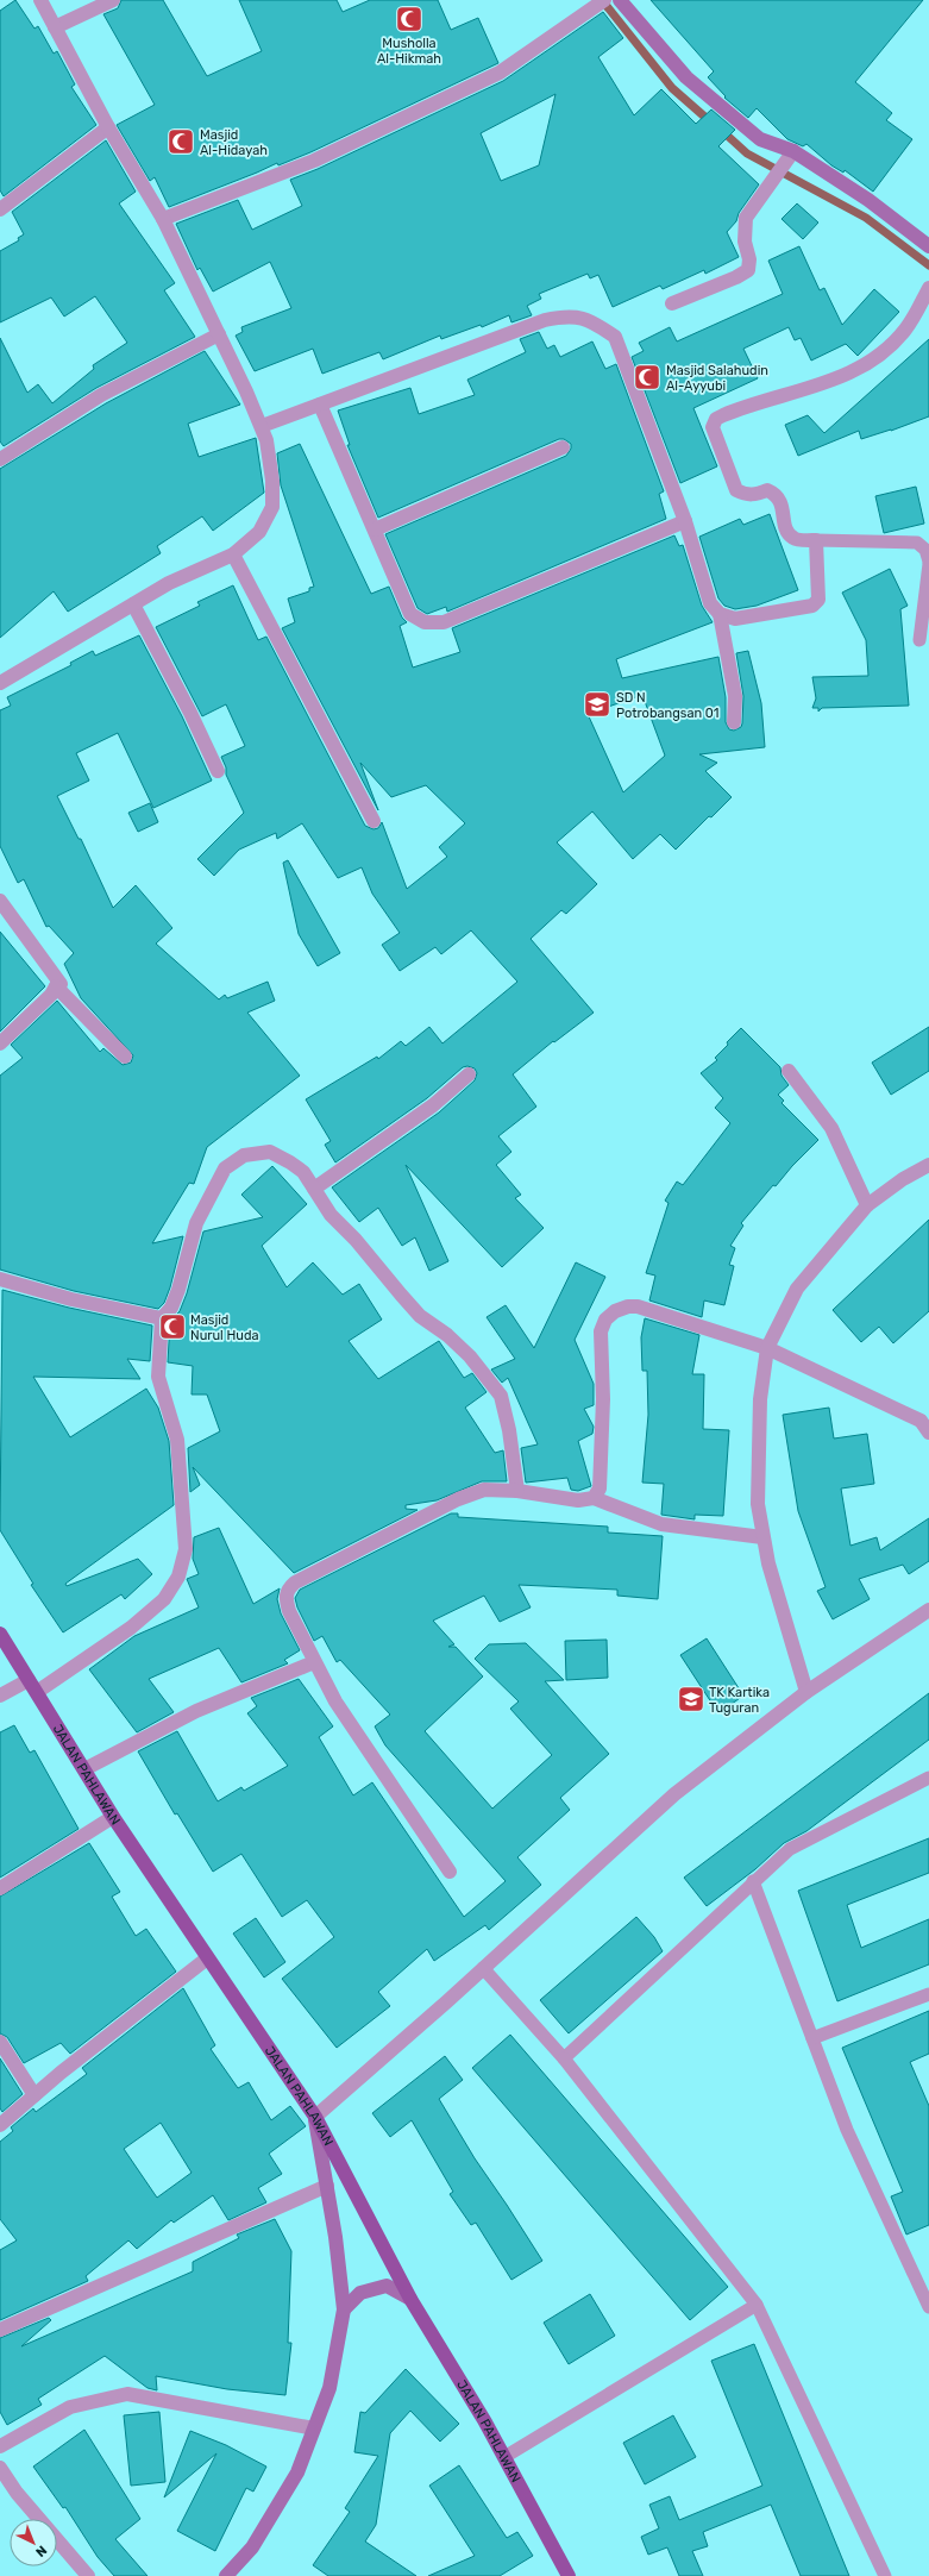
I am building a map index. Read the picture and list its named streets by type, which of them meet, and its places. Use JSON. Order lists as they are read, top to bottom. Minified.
{"streets":{"main road":["JALAN PAHLAWAN"]},"places":{"mosque":["Musholla Al-Hikmah","Masjid Al-Hidayah","Masjid Salahudin Al-Ayyubi","Masjid Nurul Huda"],"school or university":["SD N Potrobangsan 01","TK Kartika Tuguran"]},"north":"bottom right"}
